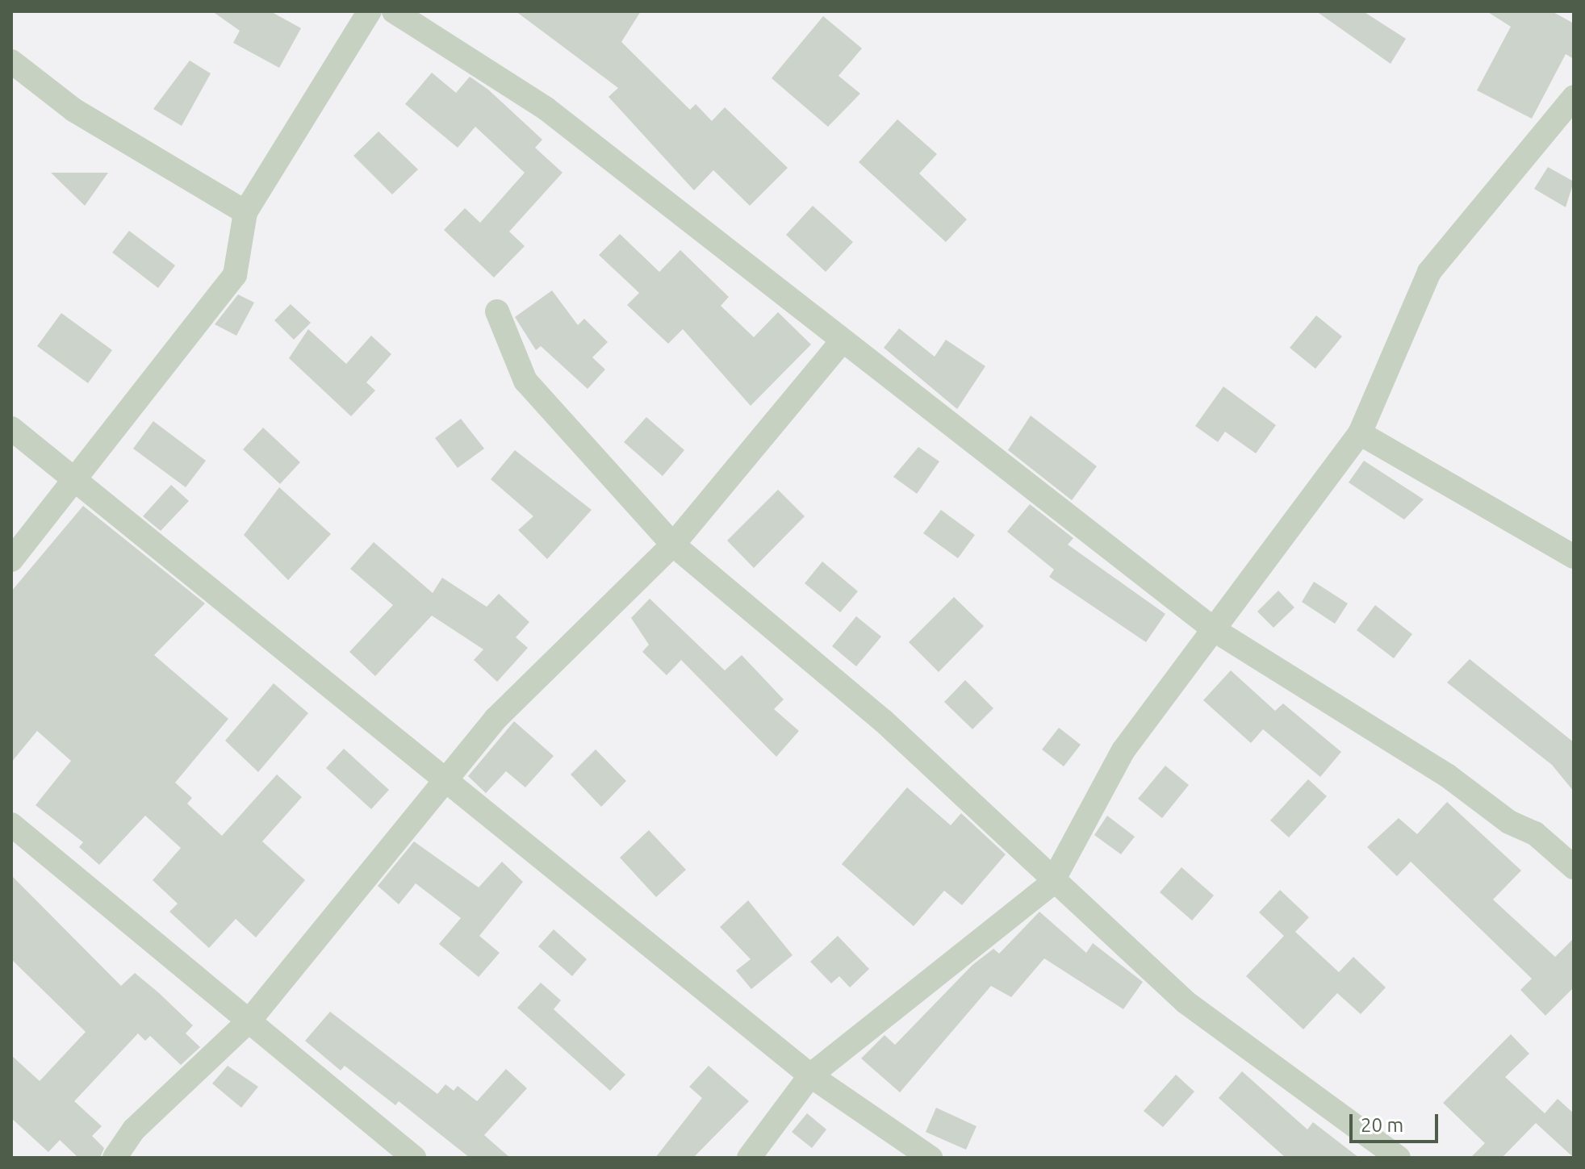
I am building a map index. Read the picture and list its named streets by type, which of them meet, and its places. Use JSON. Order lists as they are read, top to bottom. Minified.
{"scale_bar":"20 m"}
